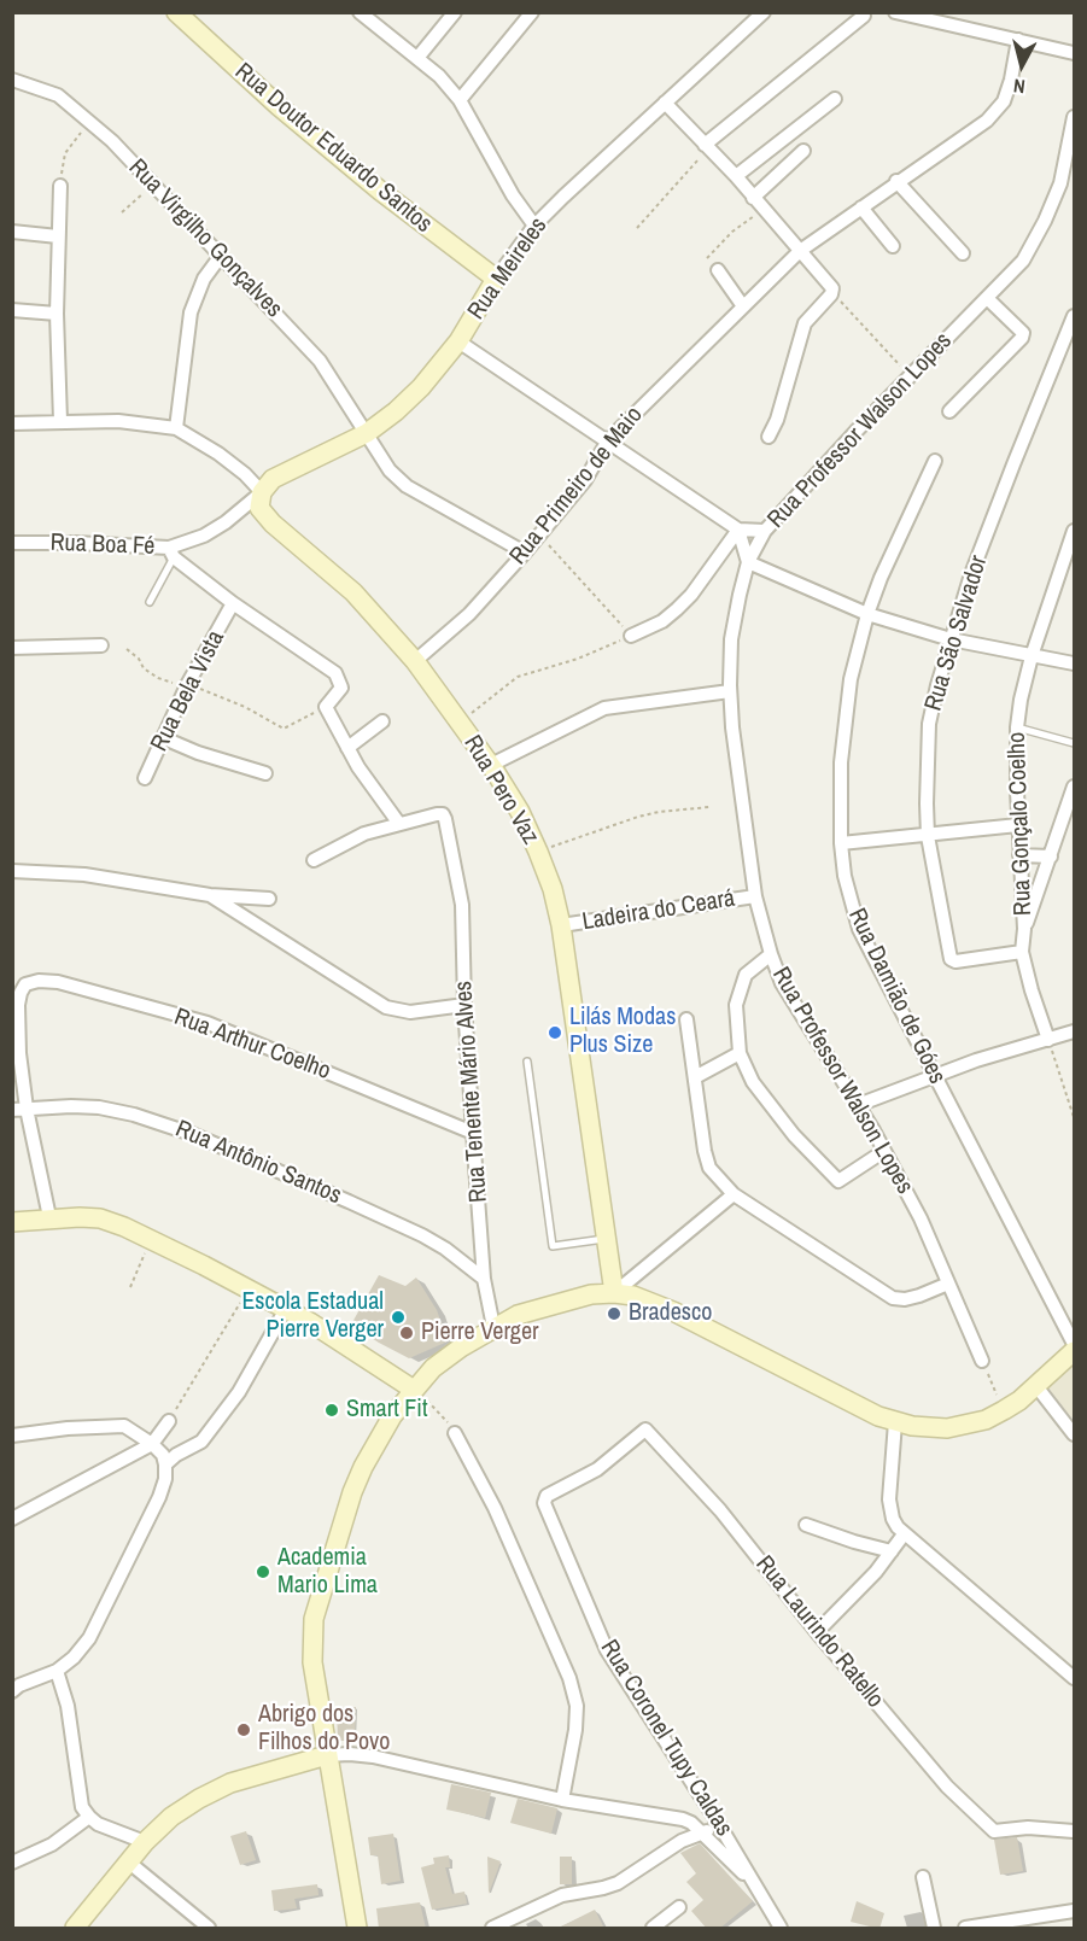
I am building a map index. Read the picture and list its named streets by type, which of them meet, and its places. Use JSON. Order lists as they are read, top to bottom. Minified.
{"streets":{"main road":["Rua Doutor Eduardo Santos","Rua Meireles","Rua Pero Vaz"],"street":["Rua Virgilho Gonçalves","Rua Professor Walson Lopes","Rua Primeiro de Maio","Rua Boa Fé","Rua São Salvador","Rua Bela Vista","Rua Gonçalo Coelho","Ladeira do Ceará","Rua Damião de Góes","Rua Arthur Coelho","Rua Tenente Mário Alves","Rua Antônio Santos","Rua Laurindo Ratello","Rua Coronel Tupy Caldas"]},"crossings":[["Rua Doutor Eduardo Santos","Rua Meireles"],["Rua Virgilho Gonçalves","Rua Meireles"],["Rua Virgilho Gonçalves","Rua Primeiro de Maio"],["Rua Meireles","Rua Boa Fé"],["Rua Meireles","Rua Pero Vaz"],["Rua Professor Walson Lopes","Ladeira do Ceará"],["Rua Primeiro de Maio","Rua Pero Vaz"],["Rua Boa Fé","Rua Pero Vaz"],["Rua São Salvador","Rua Gonçalo Coelho"],["Rua Pero Vaz","Ladeira do Ceará"],["Rua Arthur Coelho","Rua Tenente Mário Alves"],["Rua Arthur Coelho","Rua Antônio Santos"],["Rua Tenente Mário Alves","Rua Antônio Santos"],["Rua Laurindo Ratello","Rua Coronel Tupy Caldas"]],"places":["Lilás Modas Plus Size","Bradesco","Escola Estadual Pierre Verger","Pierre Verger","Smart Fit","Academia Mario Lima","Abrigo dos Filhos do Povo"],"north":"bottom"}
